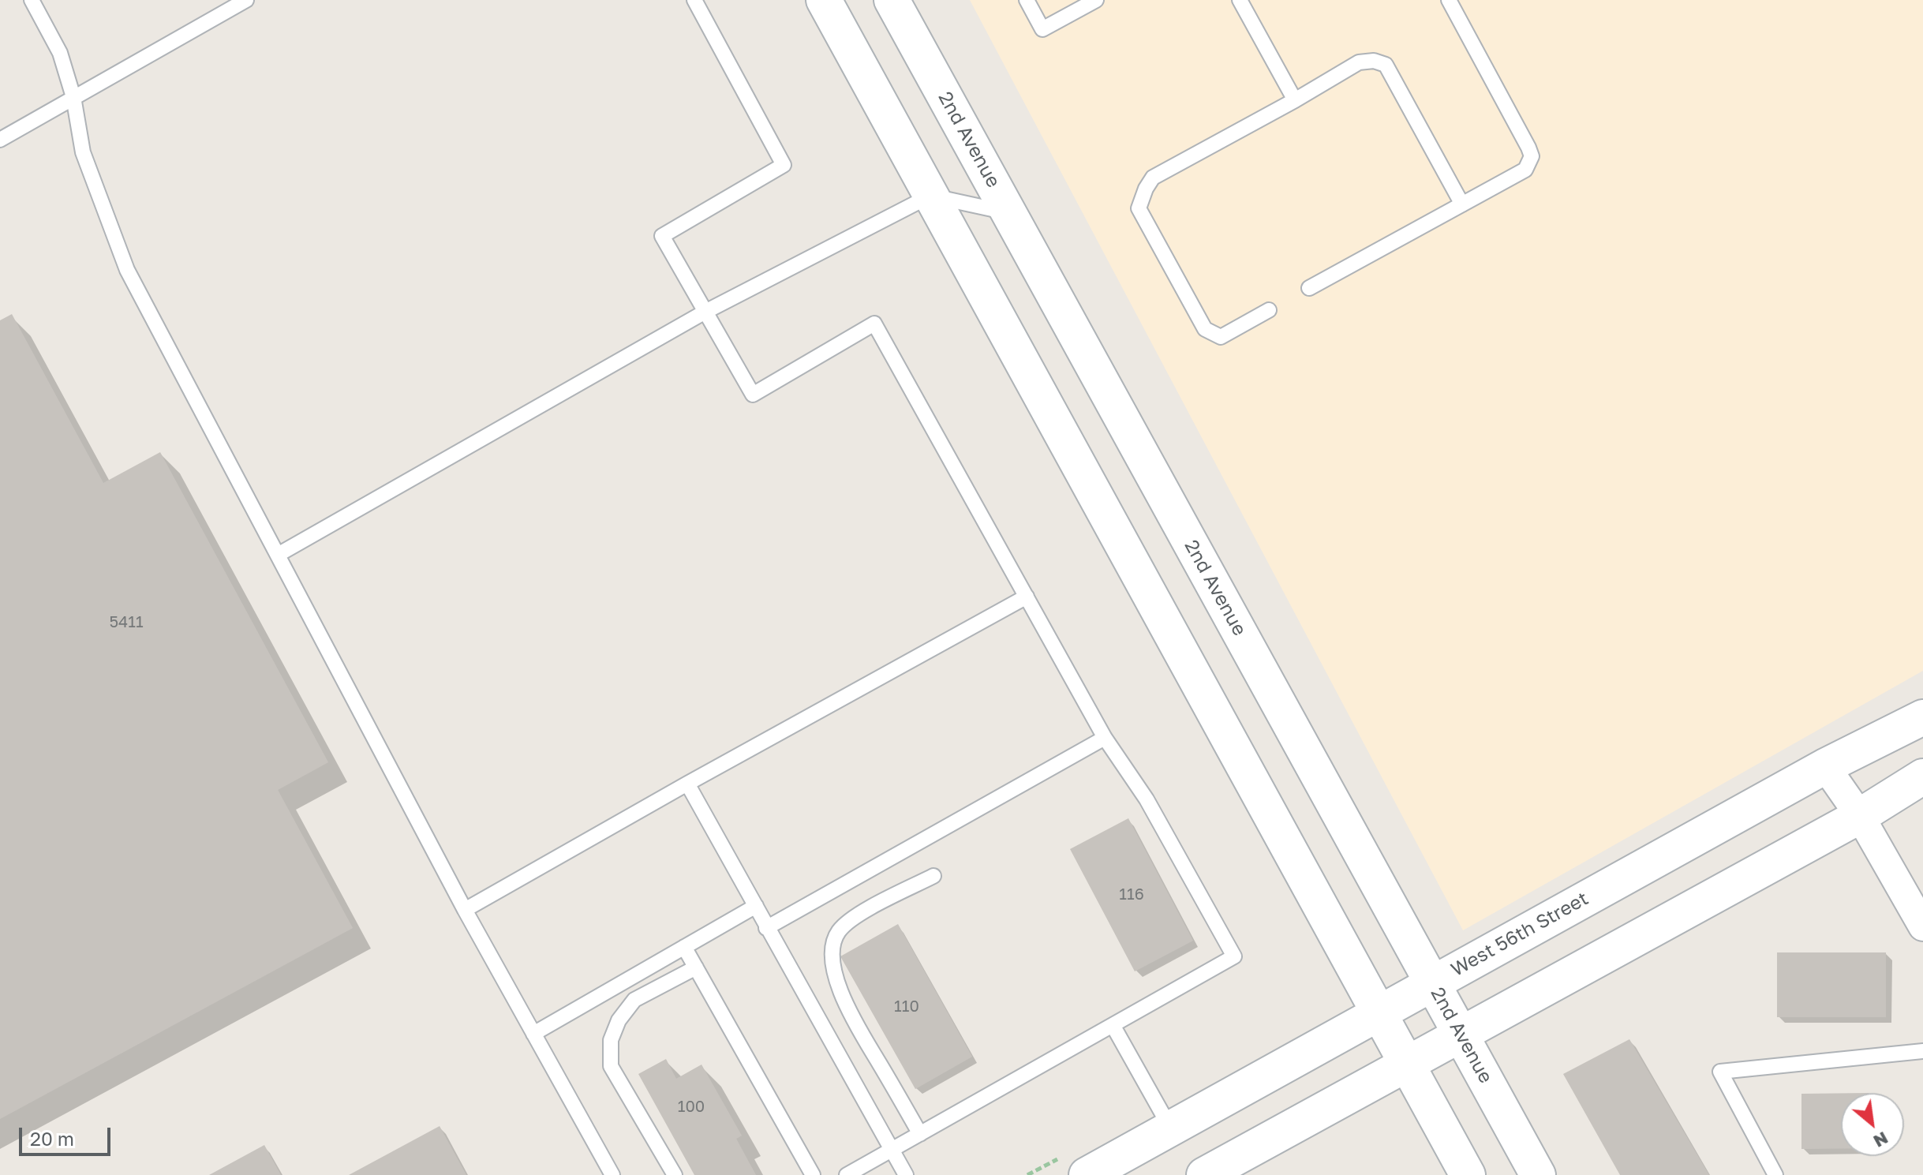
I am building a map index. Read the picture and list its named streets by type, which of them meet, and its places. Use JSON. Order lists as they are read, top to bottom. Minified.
{"streets":{"main road":["2nd Avenue","West 56th Street"]},"crossings":[["2nd Avenue","West 56th Street"]],"house_numbers":["5411","116","110","100"],"scale_bar":"20 m","north":"bottom right"}
